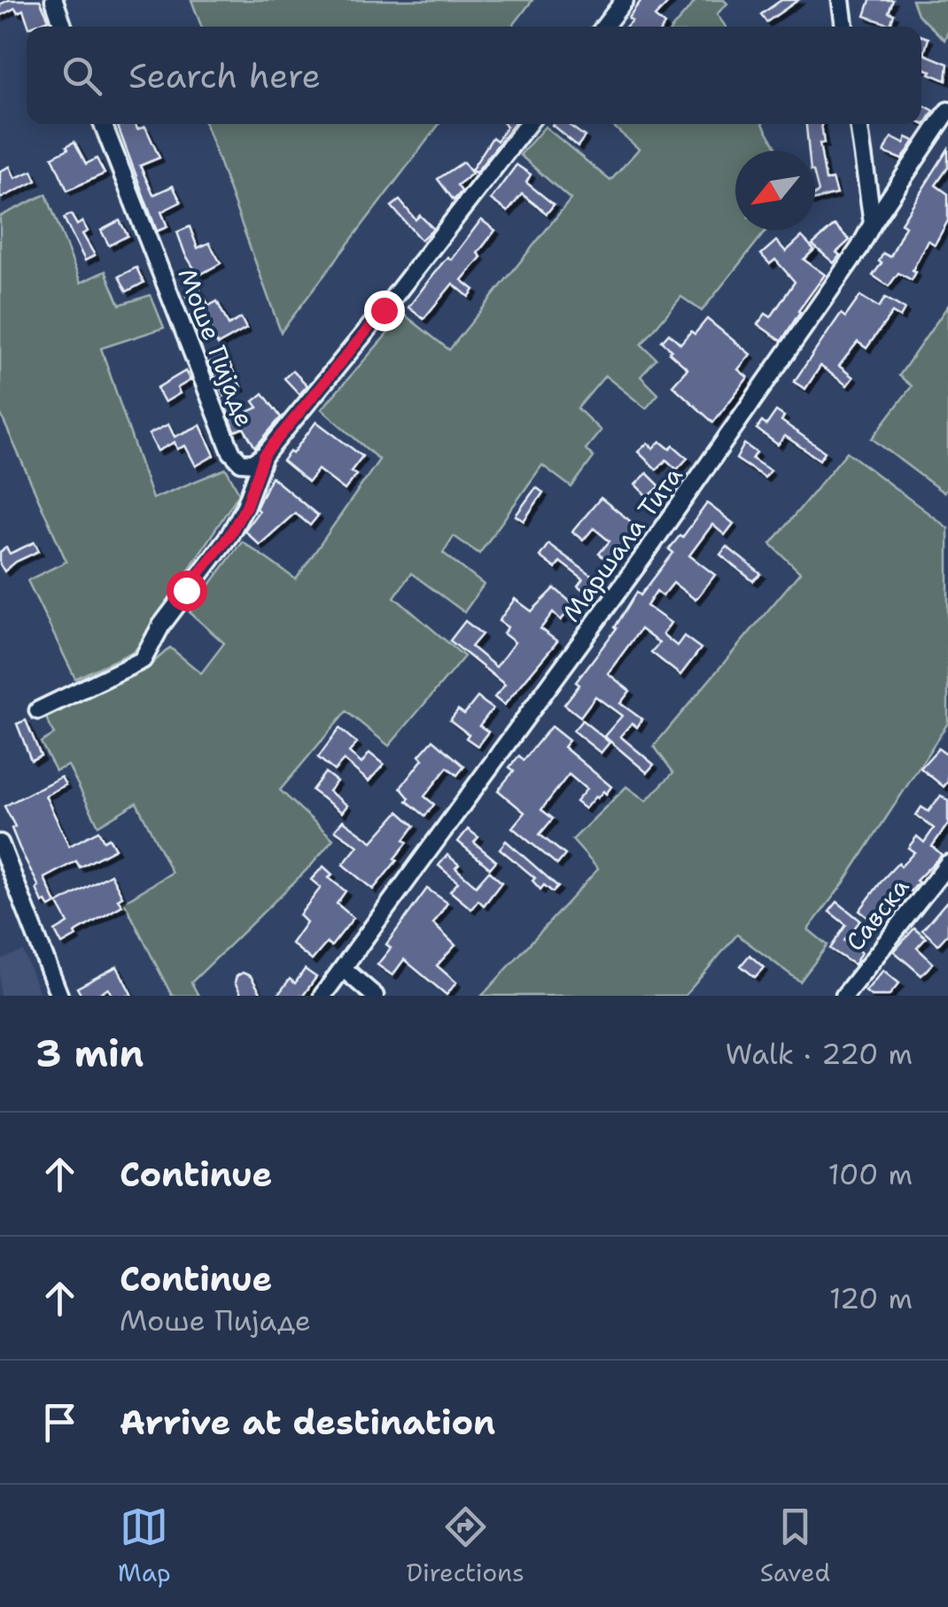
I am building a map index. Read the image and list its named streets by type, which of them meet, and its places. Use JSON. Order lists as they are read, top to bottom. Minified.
{"streets":{"street":["Моше Пијаде","Маршала Тита","Савска"]},"north":"bottom left","page":{"search":"Search here","heading":["3 min","Walk · 220 m"],"list":[["Continue","100 m"],["Continue","Моше Пијаде","120 m"],"Arrive at destination"],"nav":["Map","Directions","Saved"]}}
